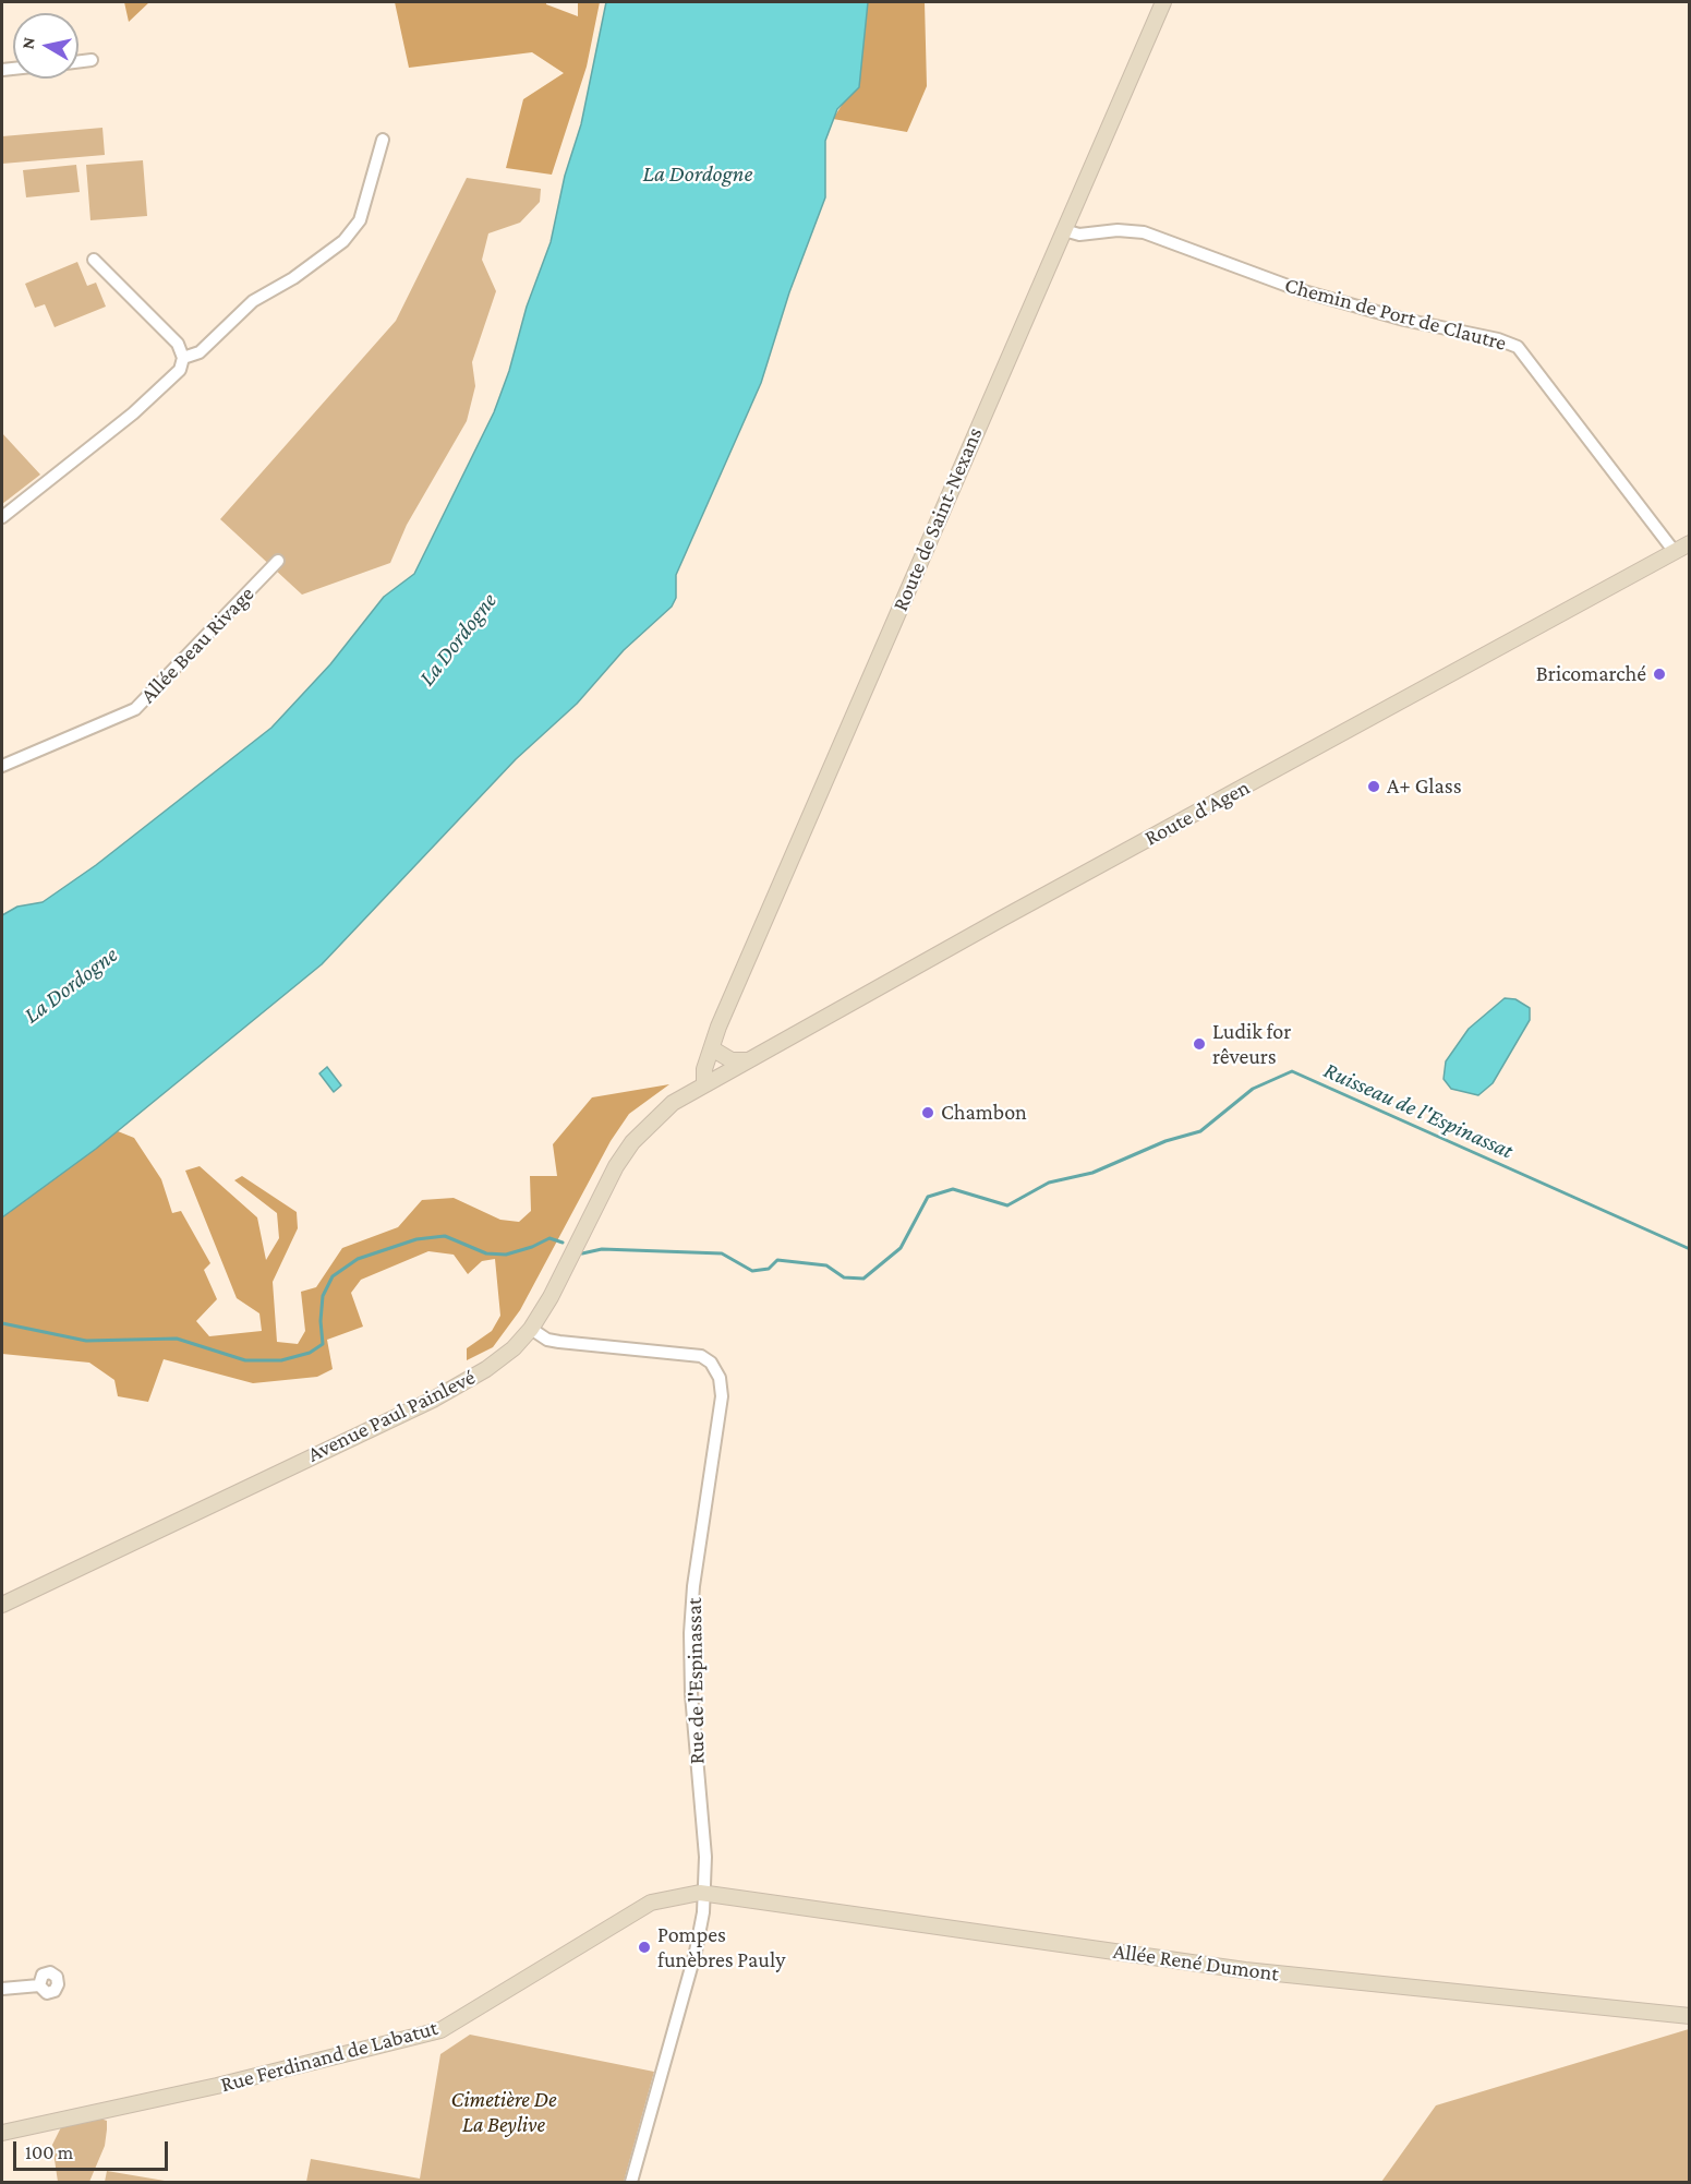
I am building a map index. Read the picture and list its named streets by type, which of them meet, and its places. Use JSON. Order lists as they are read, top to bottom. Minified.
{"streets":{"main road":["Route de Saint-Nexans","Route d'Agen","Avenue Paul Painlevé","Allée René Dumont","Rue Ferdinand de Labatut"],"street":["Chemin de Port de Clautre","Allée Beau Rivage","Rue de l'Espinassat"]},"crossings":[["Chemin de Port de Clautre","Route de Saint-Nexans"],["Chemin de Port de Clautre","Route d'Agen"],["Route de Saint-Nexans","Route d'Agen"],["Route de Saint-Nexans","Avenue Paul Painlevé"],["Route d'Agen","Avenue Paul Painlevé"],["Avenue Paul Painlevé","Rue de l'Espinassat"],["Rue de l'Espinassat","Allée René Dumont"],["Rue de l'Espinassat","Rue Ferdinand de Labatut"],["Allée René Dumont","Rue Ferdinand de Labatut"]],"water":["La Dordogne","Ruisseau de l'Espinassat"],"parks":["Cimetière De La Beylive"],"places":["Bricomarché","A+ Glass","Ludik for rêveurs","Chambon","Pompes funèbres Pauly"],"scale_bar":"100 m","north":"left"}
